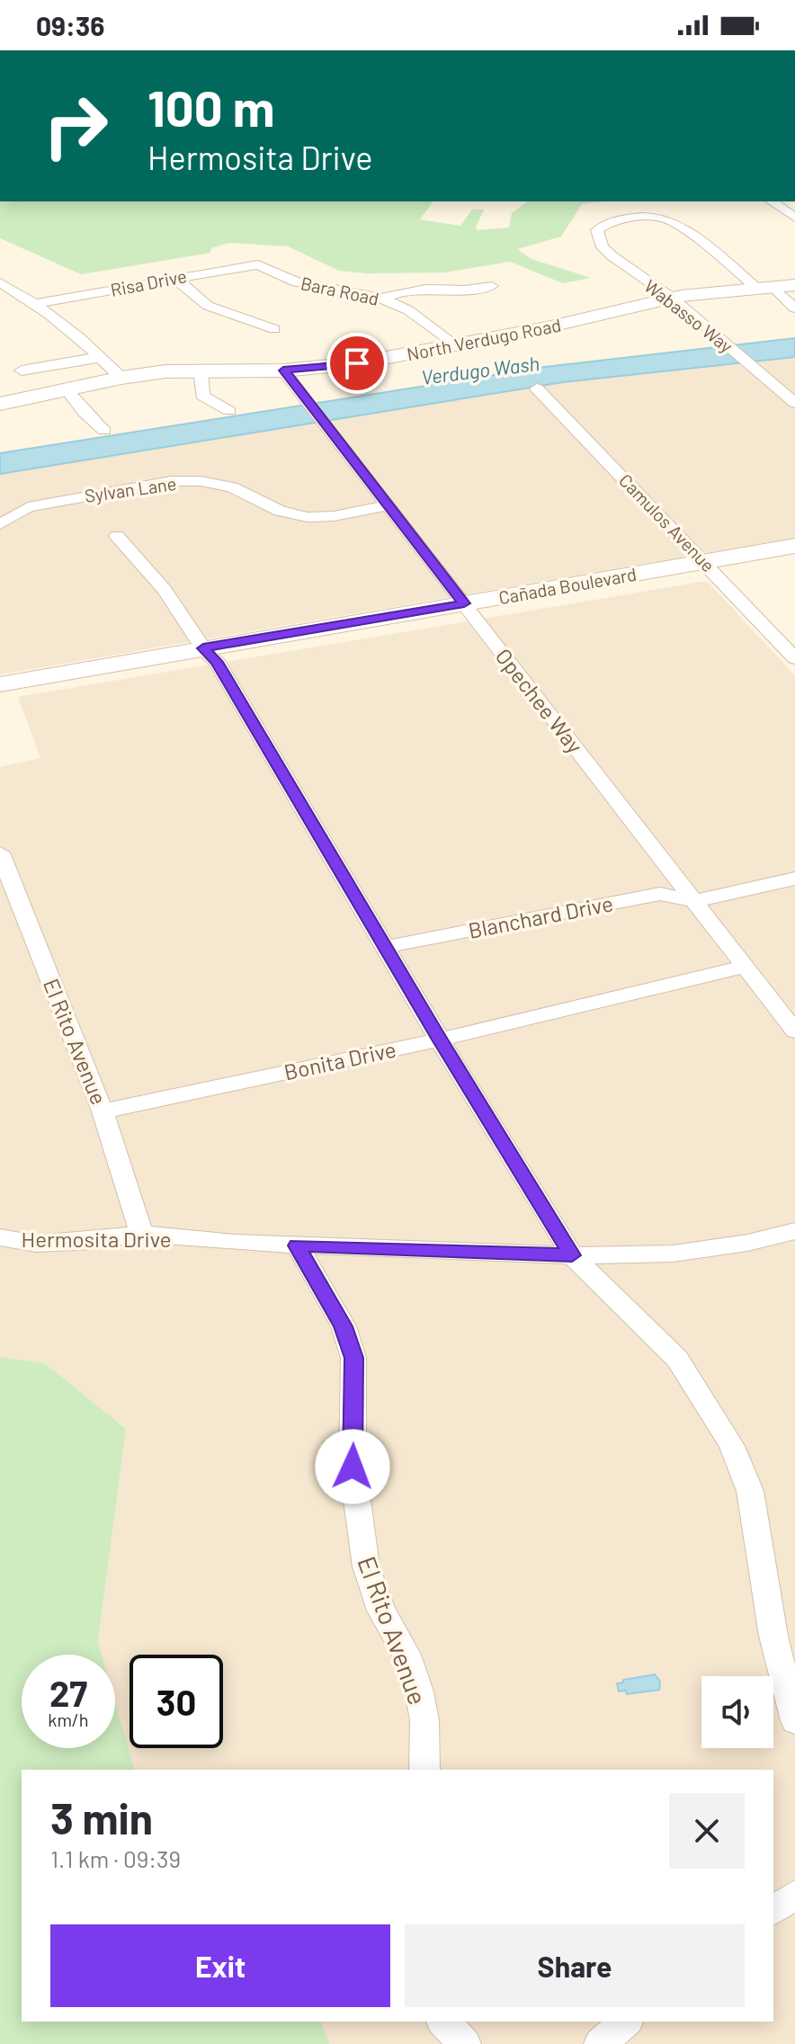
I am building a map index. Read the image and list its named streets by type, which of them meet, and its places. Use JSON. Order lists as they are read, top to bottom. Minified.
{"streets":{"main road":["North Verdugo Road","Cañada Boulevard"],"street":["Risa Drive","Bara Road","Wabasso Way","Sylvan Lane","Camulos Avenue","Opechee Way","Blanchard Drive","El Rito Avenue","Bonita Drive","Hermosita Drive"]},"crossings":[["Risa Drive","Bara Road"],["Bara Road","North Verdugo Road"],["Wabasso Way","North Verdugo Road"],["North Verdugo Road","Opechee Way"],["Sylvan Lane","Opechee Way"],["Camulos Avenue","Cañada Boulevard"],["Cañada Boulevard","Opechee Way"],["Opechee Way","Blanchard Drive"],["Opechee Way","Bonita Drive"],["El Rito Avenue","Bonita Drive"],["El Rito Avenue","Hermosita Drive"]],"water":["Verdugo Wash"],"page":{"status":"09:36","turn":["100 m","Hermosita Drive"],"speed":"27 km/h","limit":"30","heading":["3 min","1.1 km · 09:39"],"buttons":["Exit","Share"]}}
